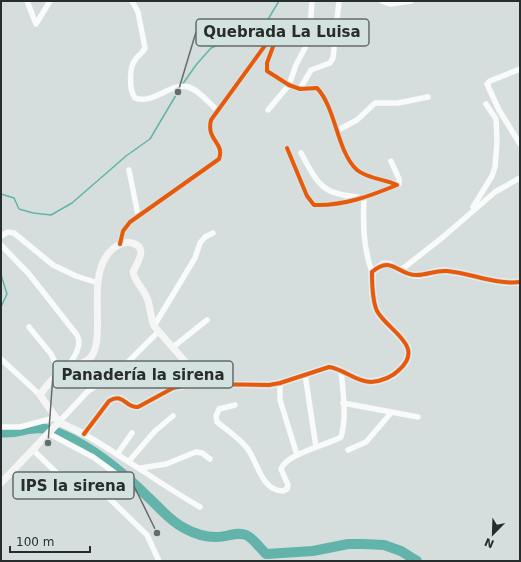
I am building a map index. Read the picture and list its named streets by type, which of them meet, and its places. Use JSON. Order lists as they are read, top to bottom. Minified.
{"places":["Quebrada La Luisa","Panadería la sirena","IPS la sirena"],"scale_bar":"100 m","north":"bottom left"}
